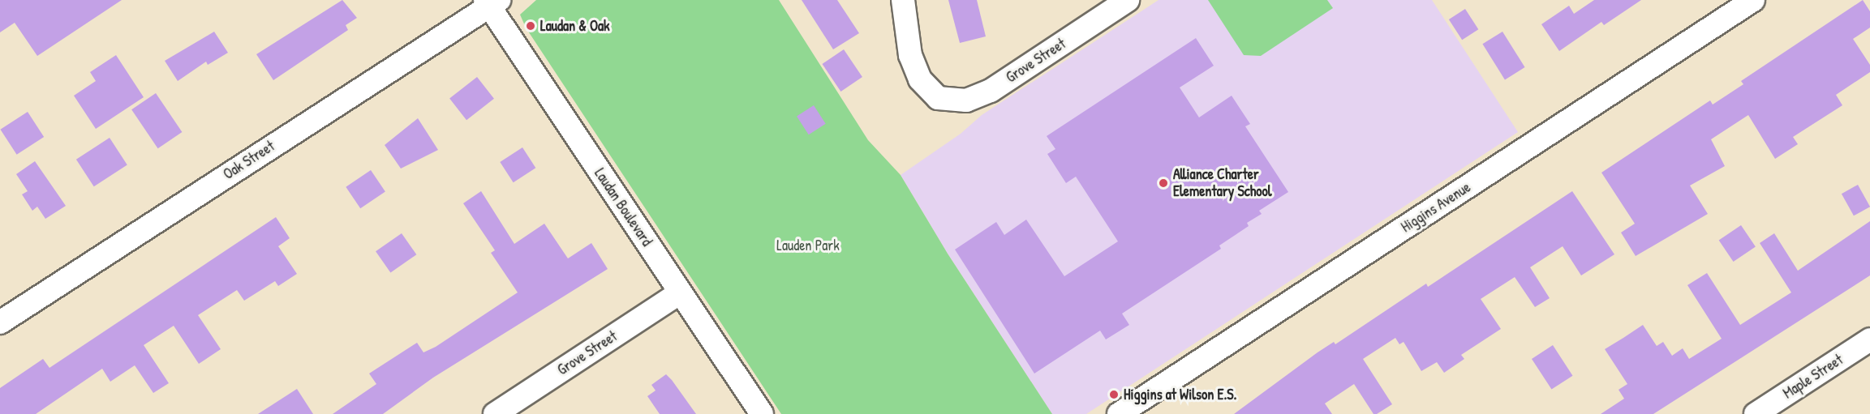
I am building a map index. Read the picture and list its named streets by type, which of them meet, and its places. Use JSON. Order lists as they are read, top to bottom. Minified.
{"streets":{"street":["Grove Street","Oak Street","Laudan Boulevard","Higgins Avenue","Maple Street"]},"crossings":[["Grove Street","Laudan Boulevard"],["Oak Street","Laudan Boulevard"]],"parks":["Lauden Park"],"places":["Laudan & Oak","Alliance Charter Elementary School","Higgins at Wilson E.S."]}
